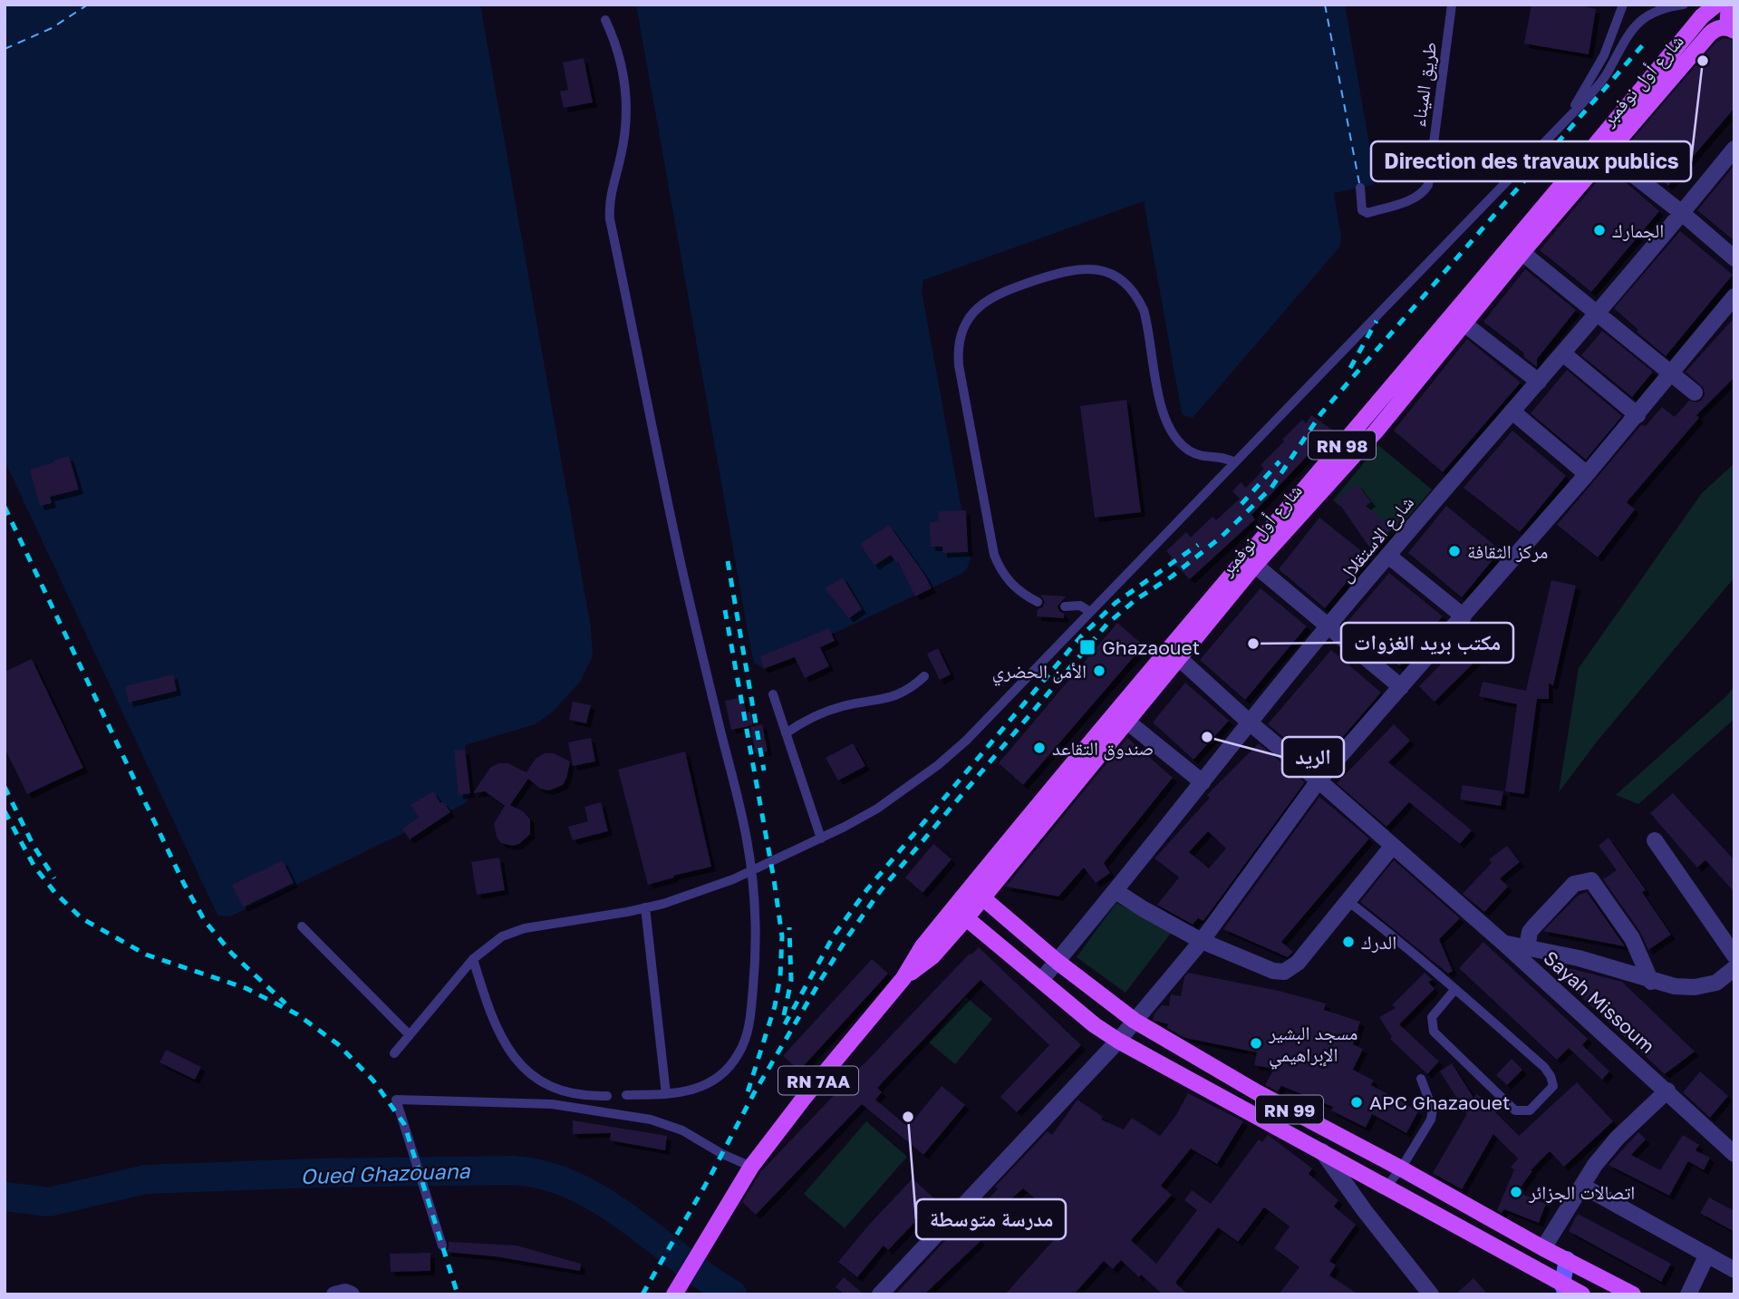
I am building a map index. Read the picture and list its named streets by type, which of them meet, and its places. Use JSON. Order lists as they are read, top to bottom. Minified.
{"streets":{"main road":["شارع أول نوفمبر","RN 98","RN 7AA","RN 99"],"street":["شارع الاستقلال","Sayah Missoum"],"lane":["طريق الميناء"]},"crossings":[["شارع أول نوفمبر","RN 98"],["شارع أول نوفمبر","Sayah Missoum"],["شارع أول نوفمبر","RN 99"],["RN 98","RN 7AA"],["RN 98","RN 99"],["شارع الاستقلال","Sayah Missoum"],["شارع الاستقلال","RN 99"]],"water":["Oued Ghazouana"],"places":{"other":["Direction des travaux publics","الجمارك","مركز الثقافة","مكتب بريد الغزوات","الأمن الحضري","الريد","صندوق التقاعد","الدرك","مسجد البشير الإبراهيمي","APC Ghazaouet","مدرسة متوسطة","اتصالات الجزائر"],"transit":["Ghazaouet"]}}
